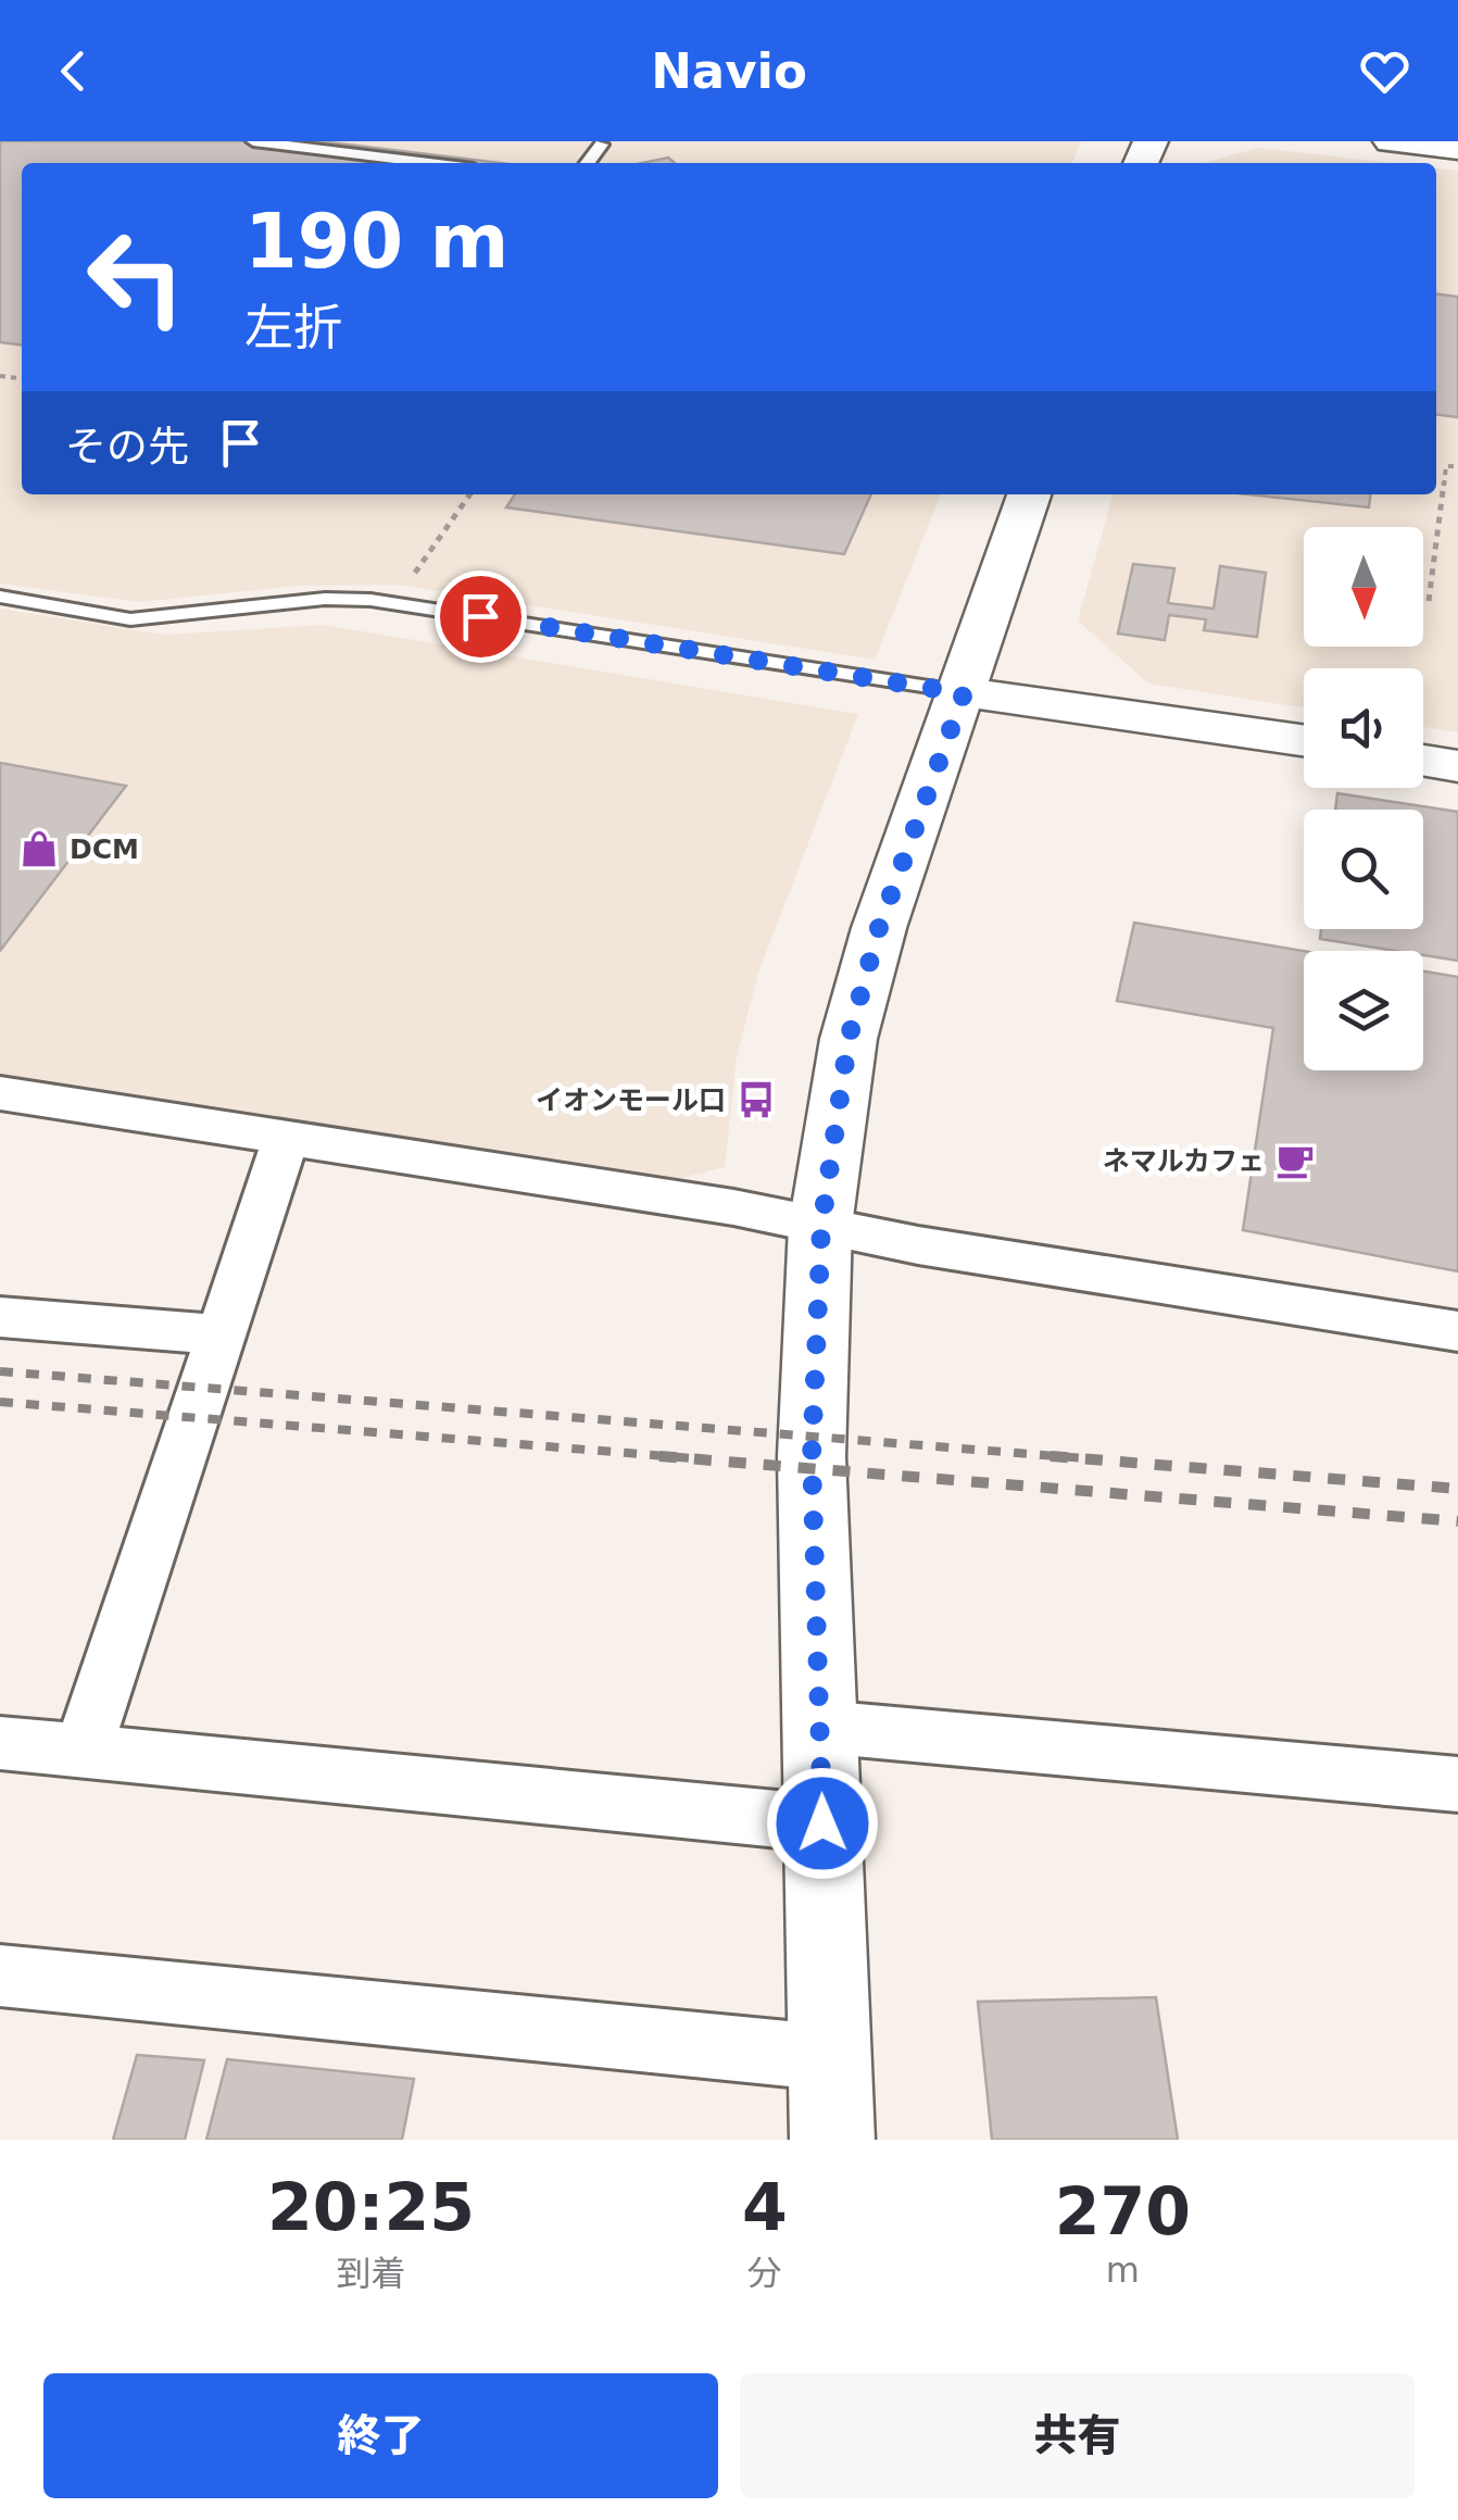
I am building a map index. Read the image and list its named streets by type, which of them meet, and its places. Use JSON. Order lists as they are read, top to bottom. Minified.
{"places":{"shop":["DCM"],"bus stop":["イオンモール口"],"cafe":["ネマルカフェ"]},"north":"bottom","page":{"header":"Navio","turn":["190 m","左折"],"then":"その先","eta":["20:25","到着","4","分","270","m"],"buttons":["終了","共有"]}}
